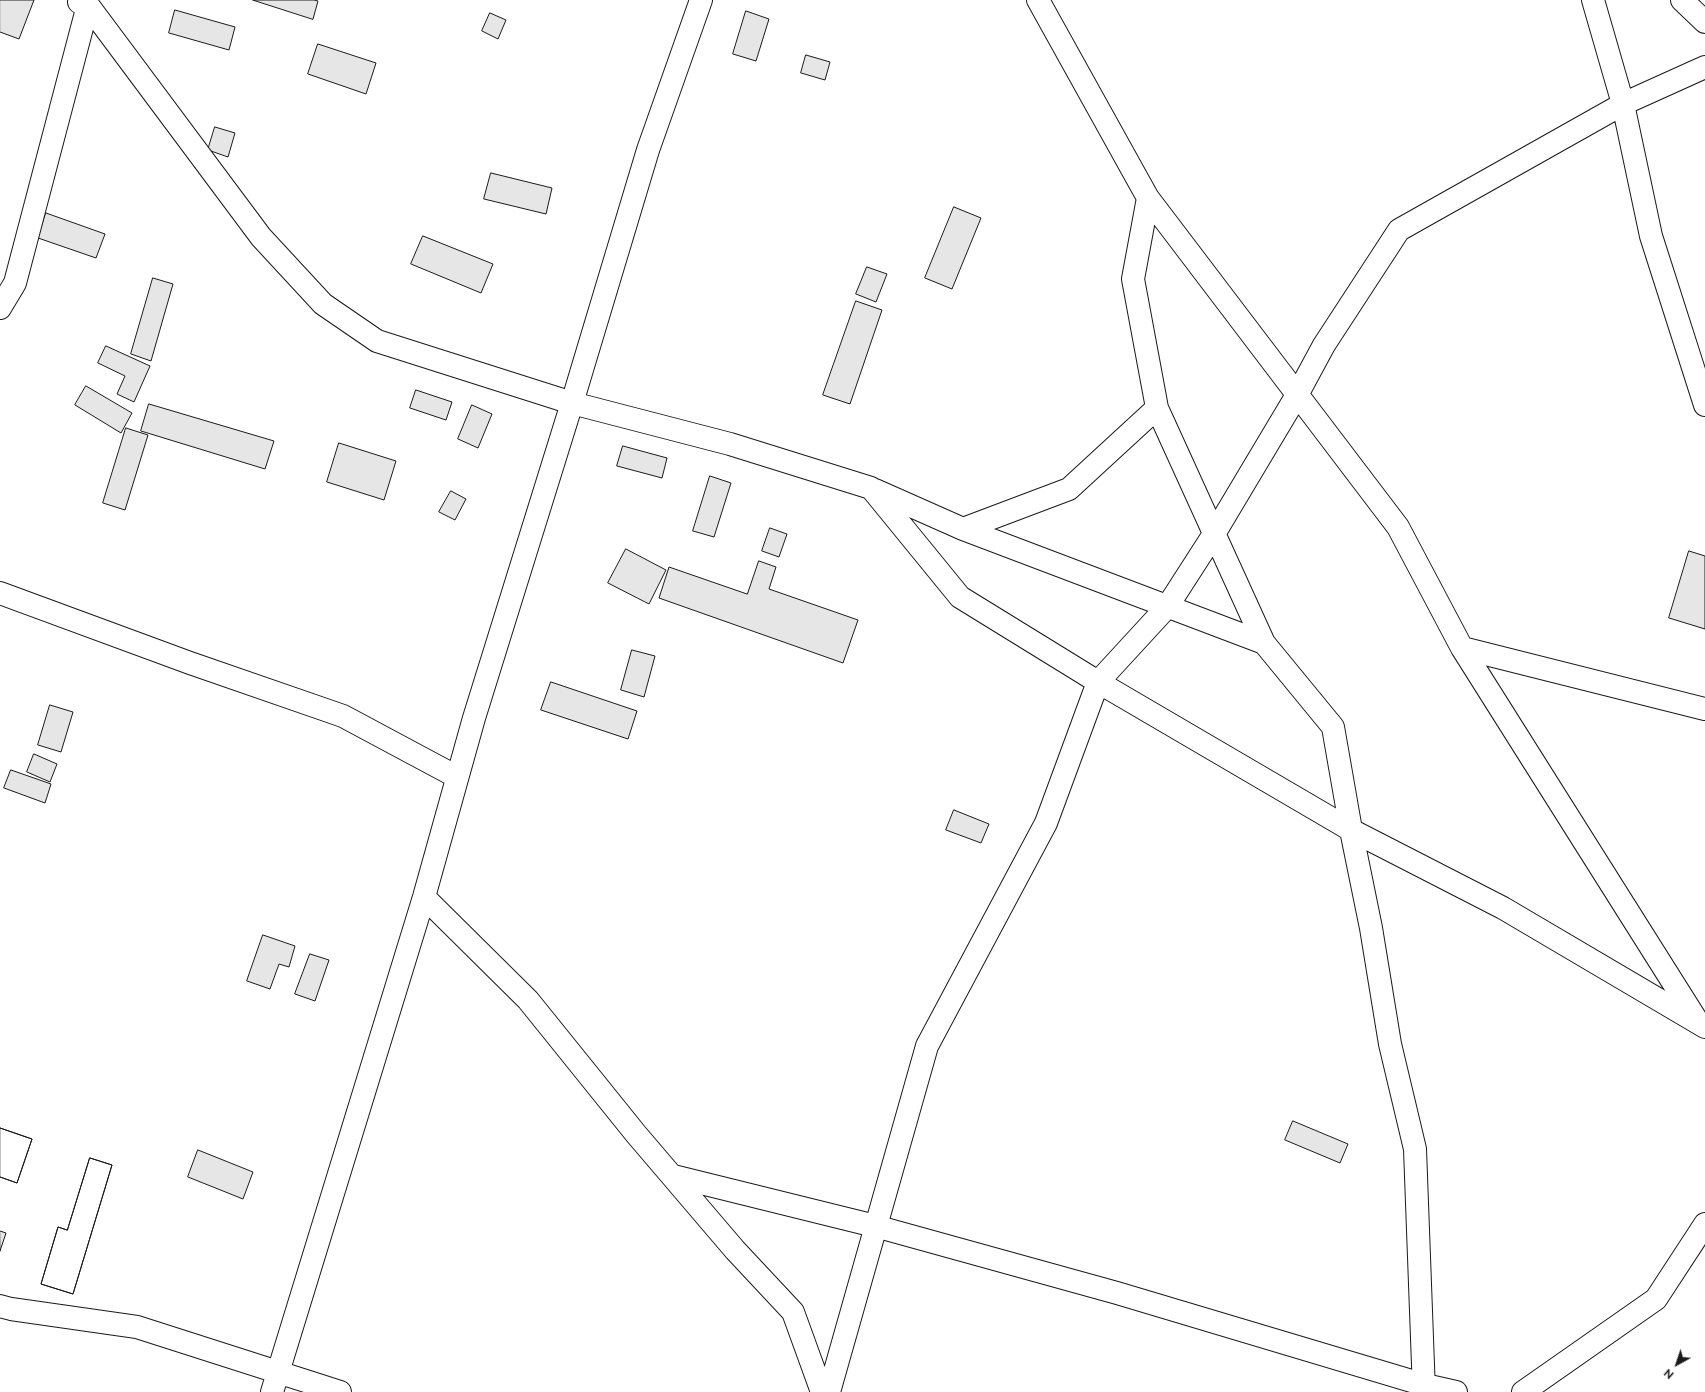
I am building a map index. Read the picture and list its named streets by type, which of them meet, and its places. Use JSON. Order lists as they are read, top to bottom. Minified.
{"north":"bottom left"}
